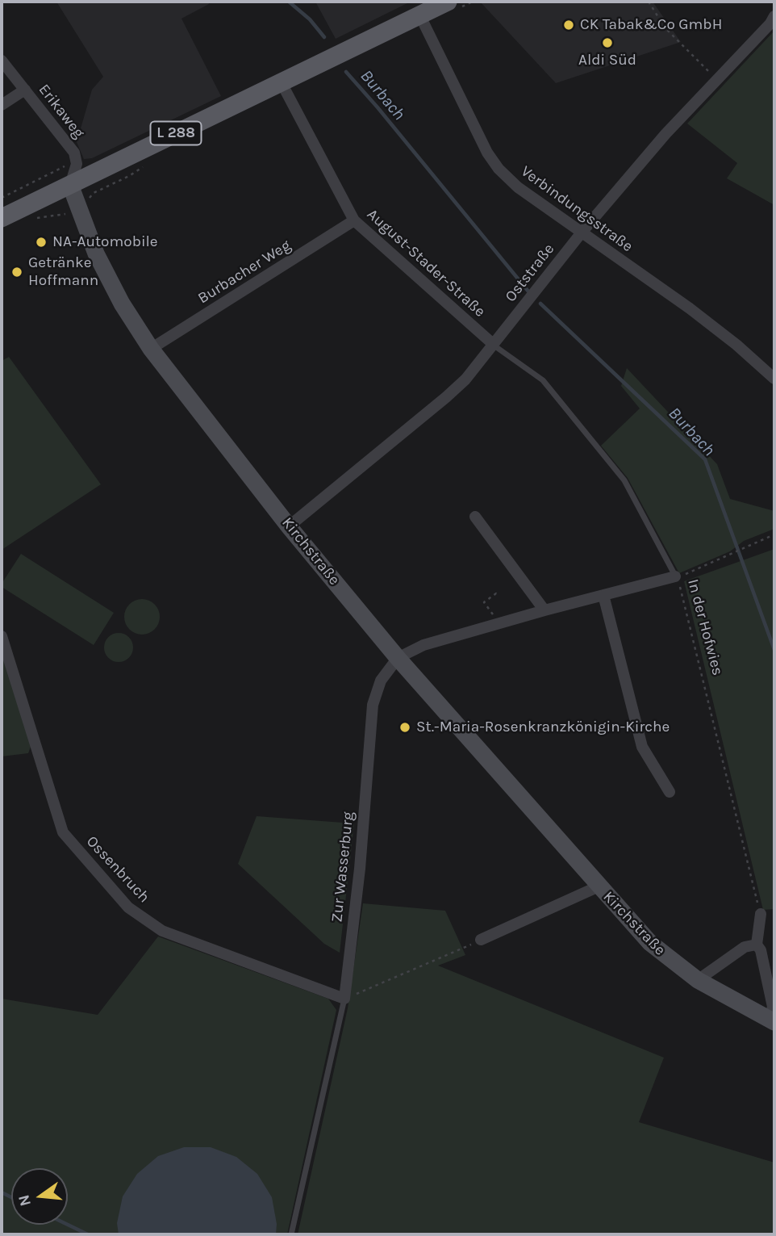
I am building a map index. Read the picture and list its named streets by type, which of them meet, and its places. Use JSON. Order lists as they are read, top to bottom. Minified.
{"streets":{"main road":["L 288"],"street":["Erikaweg","Verbindungsstraße","August-Stader-Straße","Burbacher Weg","Oststraße","Kirchstraße","Zur Wasserburg","Ossenbruch"],"lane":["In der Hofwies"]},"crossings":[["Erikaweg","L 288"],["Erikaweg","Kirchstraße"],["L 288","Verbindungsstraße"],["L 288","August-Stader-Straße"],["L 288","Kirchstraße"],["Verbindungsstraße","Oststraße"],["August-Stader-Straße","Burbacher Weg"],["August-Stader-Straße","Oststraße"],["August-Stader-Straße","In der Hofwies"],["Burbacher Weg","Kirchstraße"],["Oststraße","Kirchstraße"],["Oststraße","In der Hofwies"],["Kirchstraße","Zur Wasserburg"],["In der Hofwies","Zur Wasserburg"],["Zur Wasserburg","Ossenbruch"]],"water":["Burbach"],"places":["CK Tabak&Co GmbH","Aldi Süd","NA-Automobile","Getränke Hoffmann","St.-Maria-Rosenkranzkönigin-Kirche"],"north":"left"}
